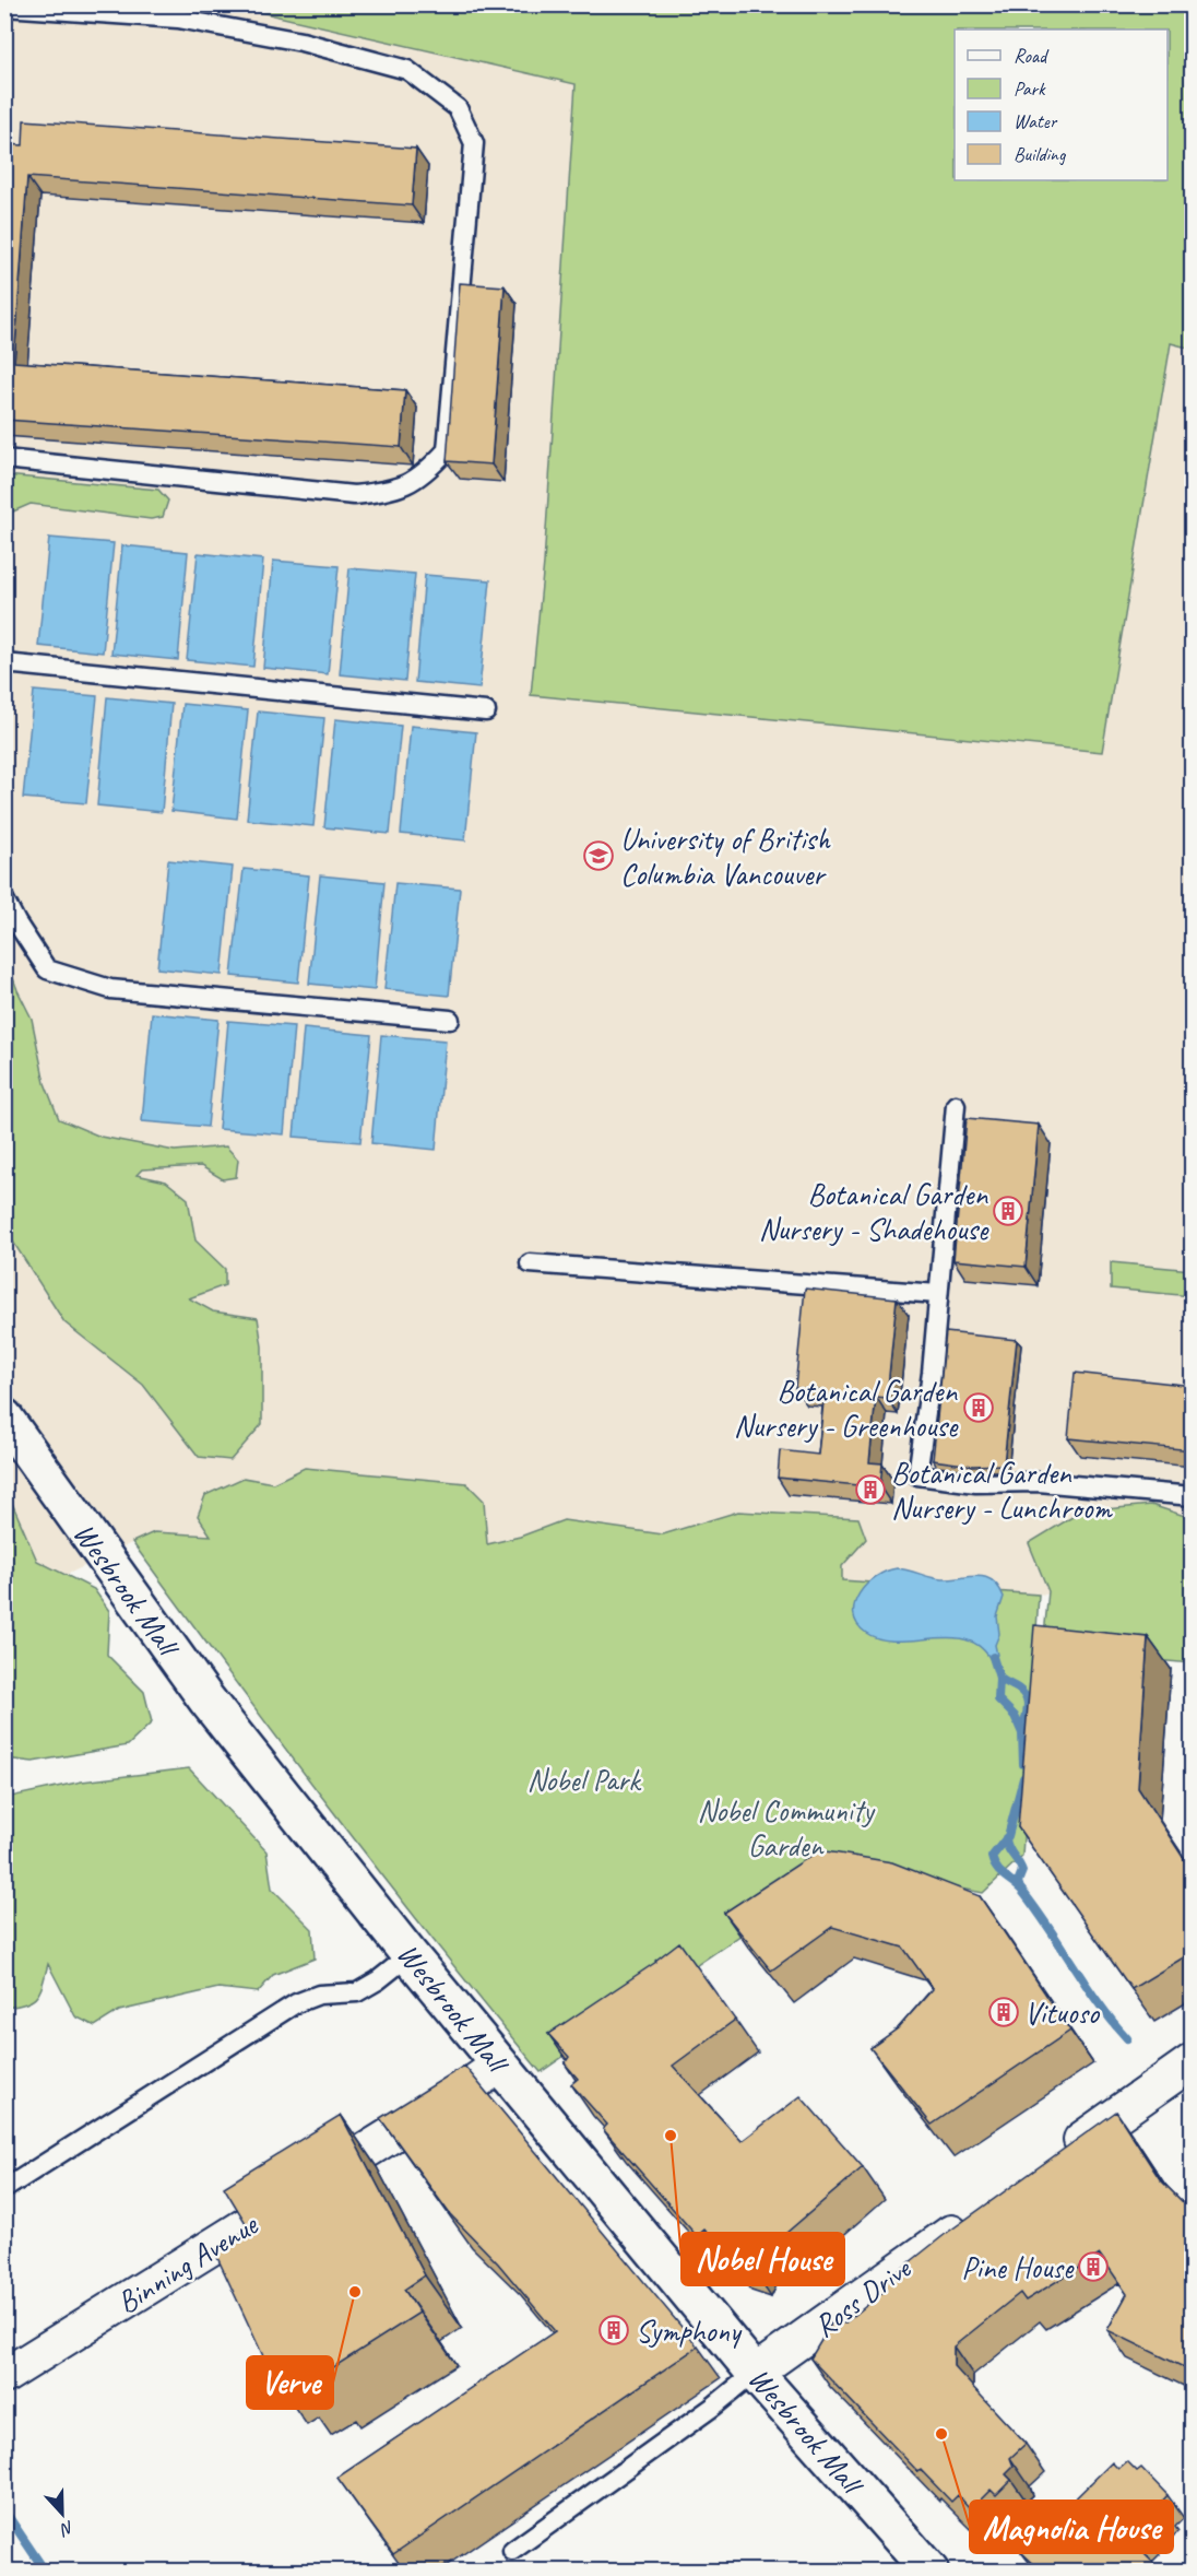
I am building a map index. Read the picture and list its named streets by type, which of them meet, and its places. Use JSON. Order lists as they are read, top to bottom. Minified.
{"streets":{"street":["Wesbrook Mall","Binning Avenue","Ross Drive"]},"crossings":[["Wesbrook Mall","Binning Avenue"],["Wesbrook Mall","Ross Drive"]],"parks":["Nobel Park","Nobel Community Garden"],"places":{"school or university":["University of British Columbia Vancouver"],"building":["Botanical Garden Nursery - Shadehouse","Botanical Garden Nursery - Greenhouse","Botanical Garden Nursery - Lunchroom","Vituoso","Pine House","Symphony"],"other":["Nobel House","Verve","Magnolia House"]},"legend":["Road","Park","Water","Building"],"north":"bottom"}
